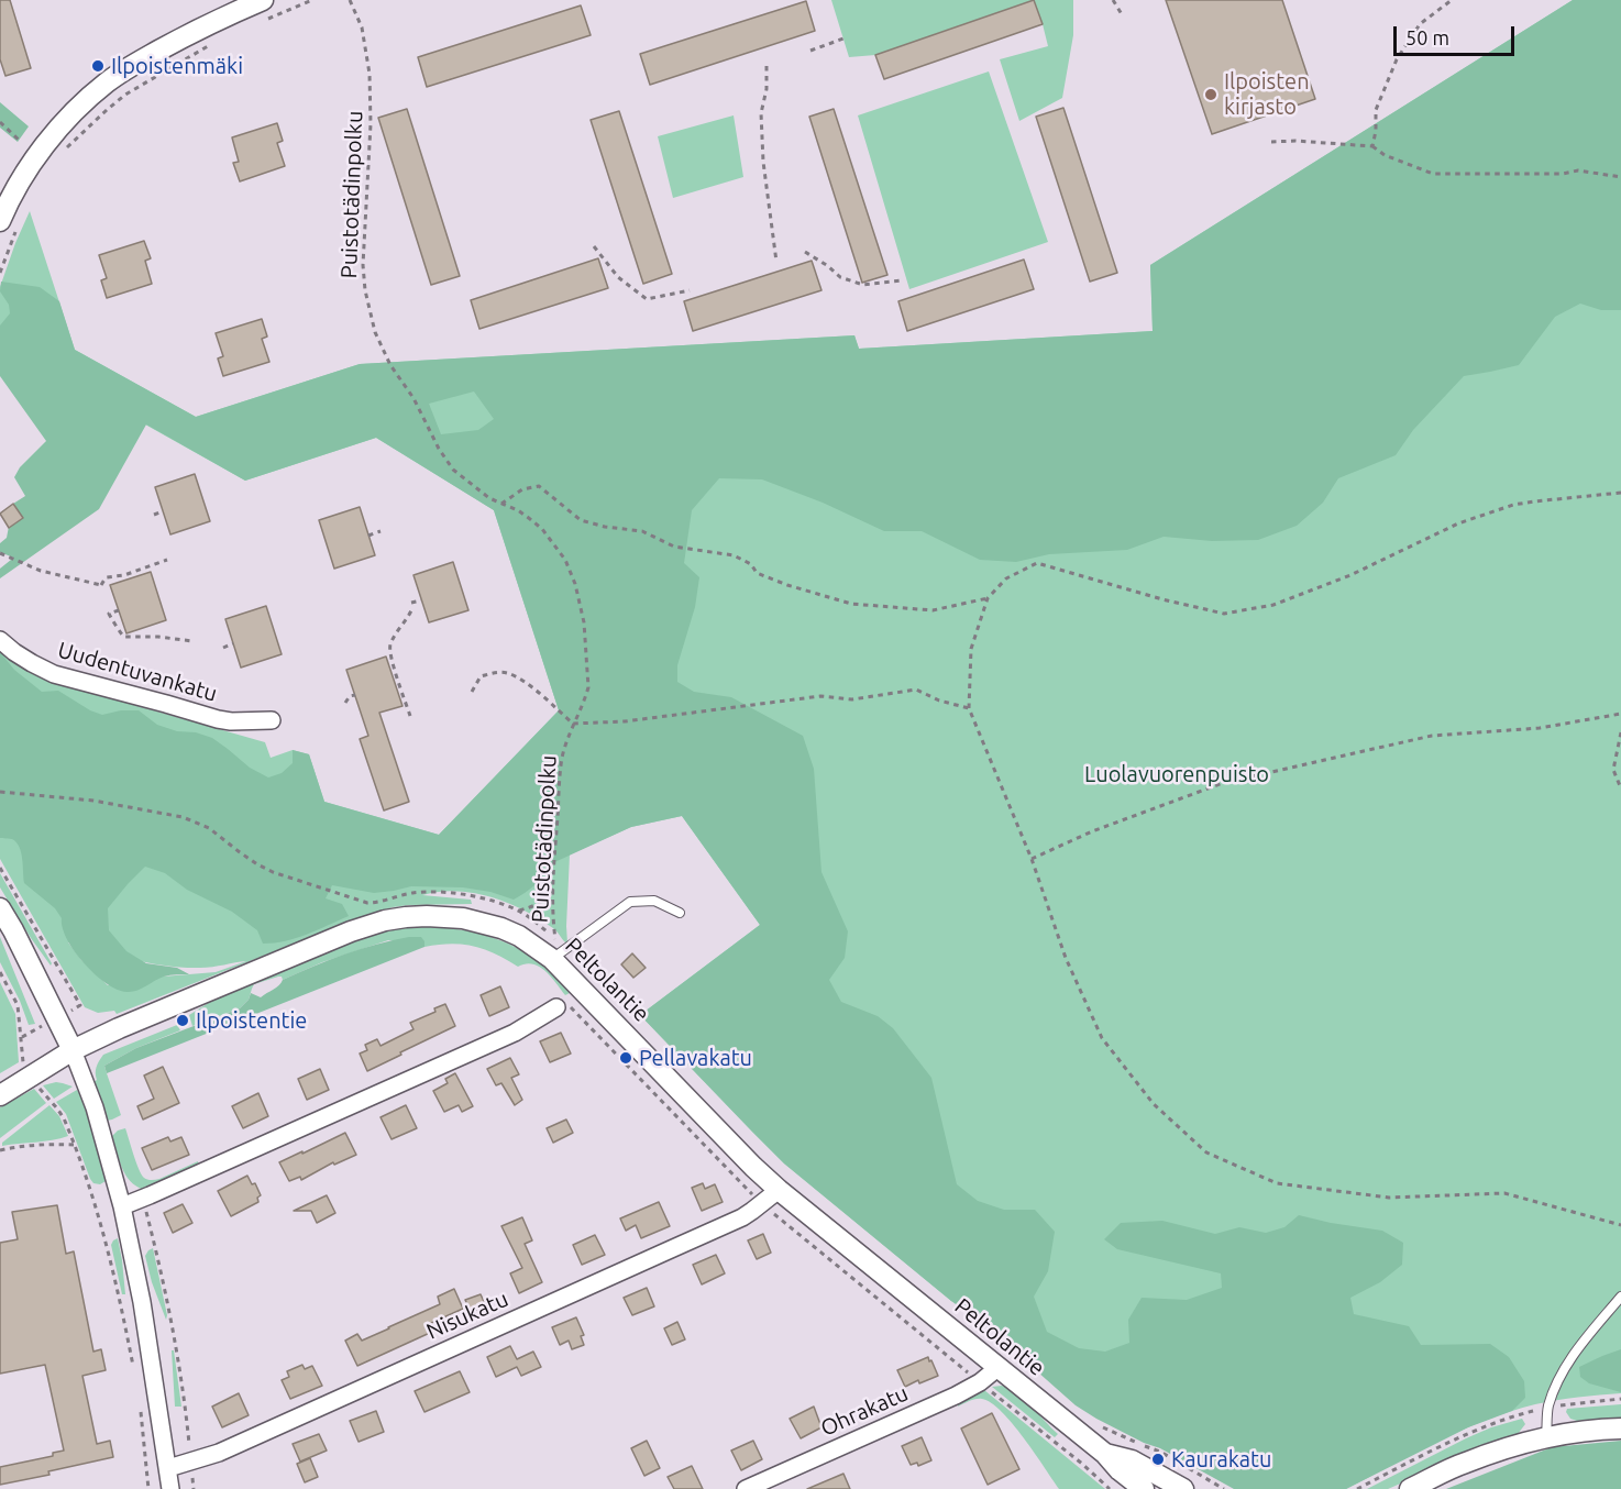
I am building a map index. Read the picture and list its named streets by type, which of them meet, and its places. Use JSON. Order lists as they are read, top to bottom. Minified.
{"streets":{"street":["Uudentuvankatu","Peltolantie","Nisukatu","Ohrakatu"],"path":["Puistotädinpolku"]},"crossings":[["Puistotädinpolku","Peltolantie"],["Peltolantie","Nisukatu"],["Peltolantie","Ohrakatu"]],"parks":["Luolavuorenpuisto"],"places":["Ilpoistenmäki","Ilpoisten kirjasto","Ilpoistentie","Pellavakatu","Kaurakatu"],"scale_bar":"50 m"}
